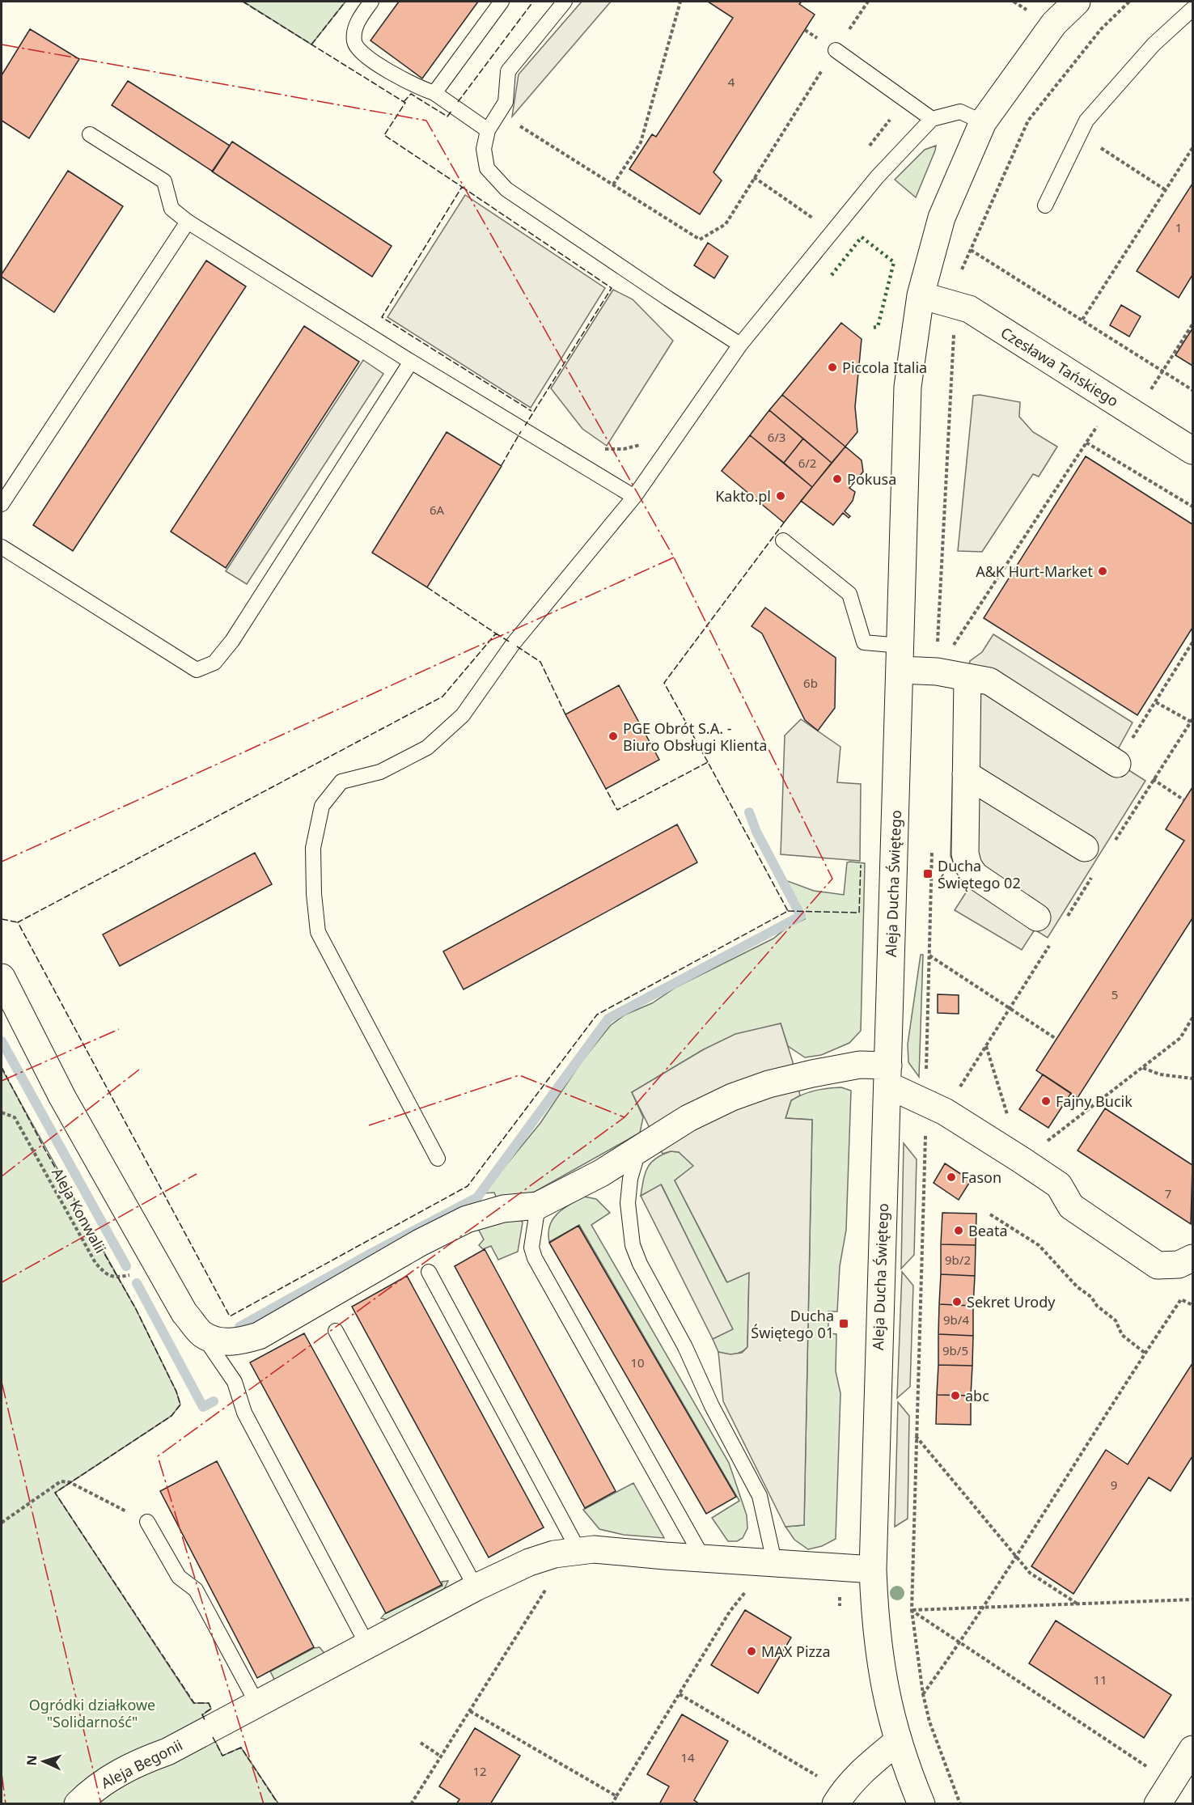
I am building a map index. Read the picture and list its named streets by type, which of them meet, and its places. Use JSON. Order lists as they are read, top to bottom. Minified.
{"streets":{"street":["Czesława Tańskiego","Aleja Ducha Świętego","Aleja Begonii"],"path":["Aleja Konwalii"]},"crossings":[["Czesława Tańskiego","Aleja Ducha Świętego"],["Aleja Ducha Świętego","Aleja Begonii"]],"parks":["Ogródki działkowe \"Solidarność\""],"places":{"other":["Piccola Italia","Pokusa","Kakto.pl","A&K Hurt-Market","PGE Obrót S.A. - Biuro Obsługi Klienta","Fajny Bucik","Fason","Beata","Sekret Urody","abc","MAX Pizza"],"transit":["Ducha Świętego 02","Ducha Świętego 01"]},"house_numbers":["4","1","6/3","6/2","6A","6b","5","7","9b/2","9b/4","9b/5","10","9","11","14","12"],"north":"left"}
